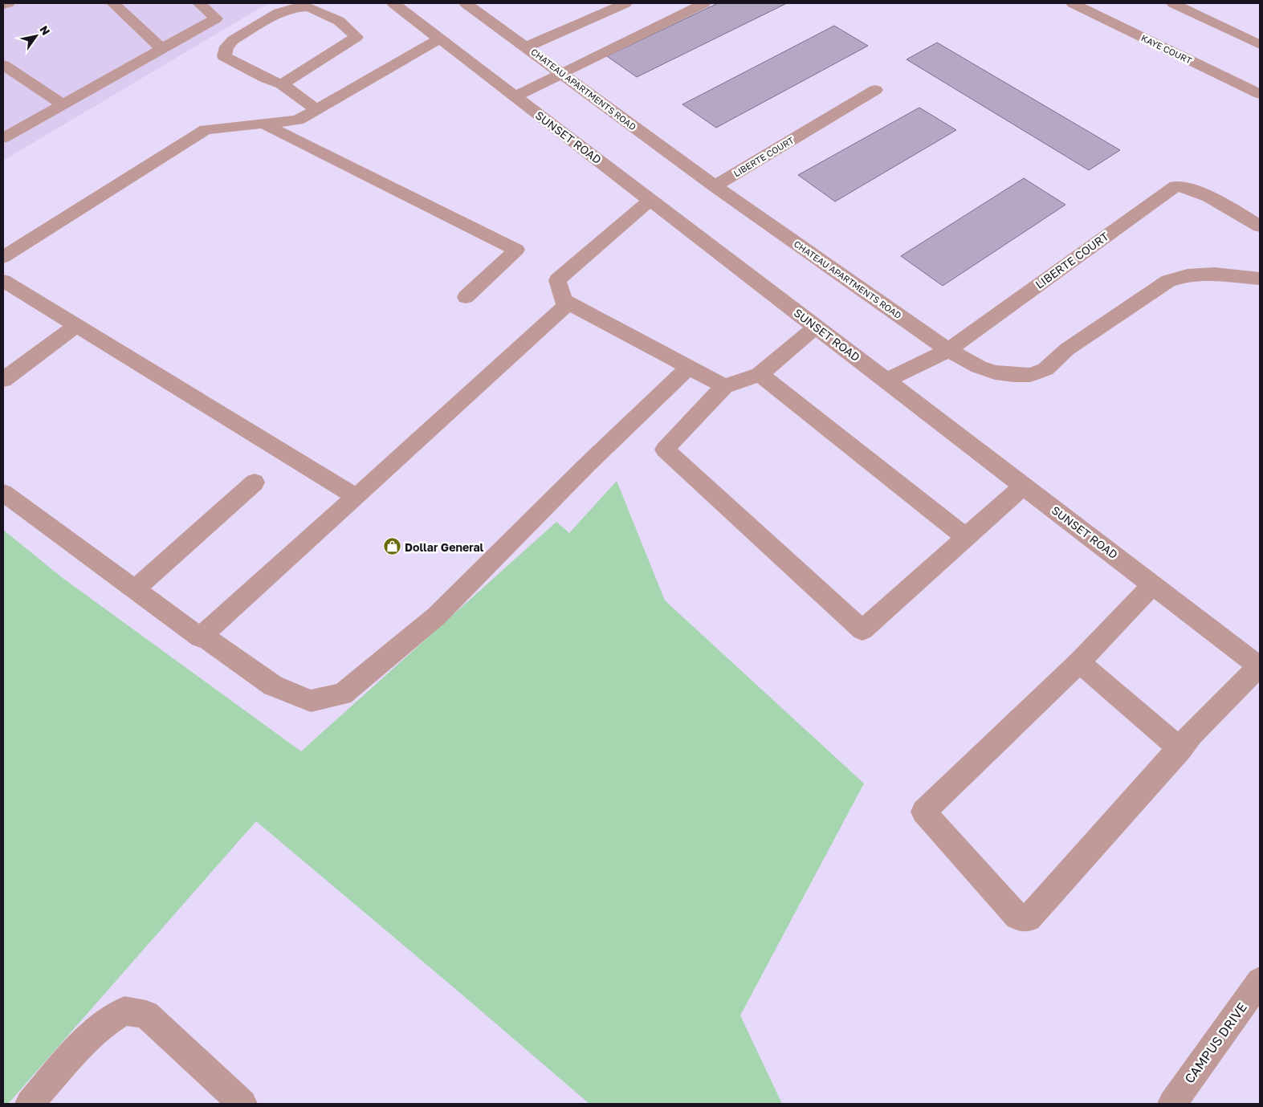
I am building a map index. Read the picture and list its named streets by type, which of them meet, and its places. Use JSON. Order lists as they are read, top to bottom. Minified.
{"streets":{"street":["KAYE COURT","CHATEAU APARTMENTS ROAD","SUNSET ROAD","LIBERTE COURT","CAMPUS DRIVE"]},"crossings":[["CHATEAU APARTMENTS ROAD","LIBERTE COURT"],["SUNSET ROAD","LIBERTE COURT"]],"places":{"shop":["Dollar General"]},"north":"top right"}
